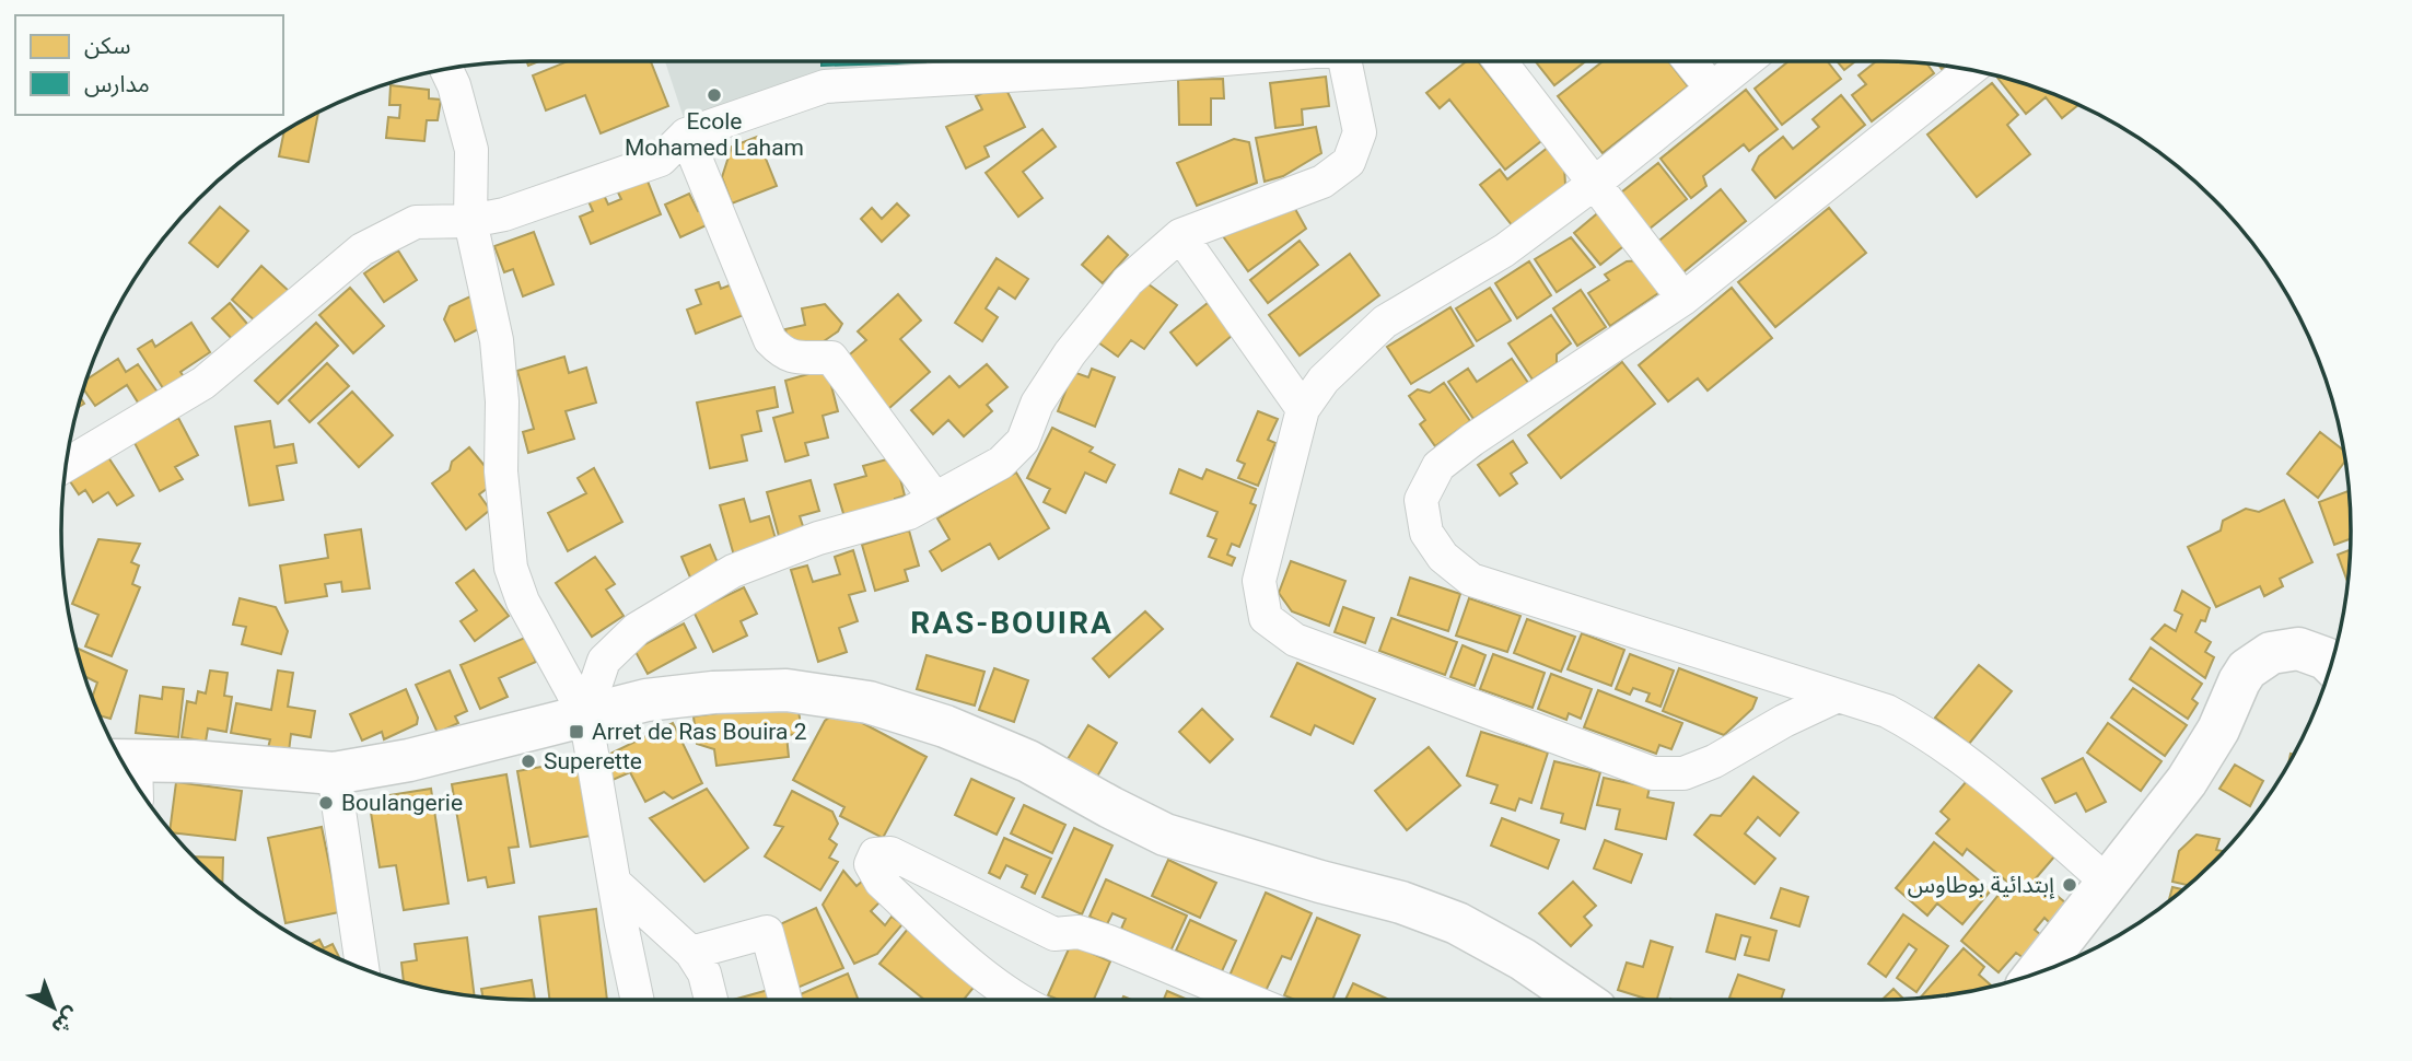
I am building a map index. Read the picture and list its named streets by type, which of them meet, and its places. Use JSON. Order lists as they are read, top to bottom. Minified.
{"districts":["RAS-BOUIRA"],"places":{"other":["Ecole Mohamed Laham","Superette","Boulangerie","إبتدائية بوطاوس"],"transit":["Arret de Ras Bouira 2"]},"legend":["سكن","مدارس"],"north":"bottom right"}
